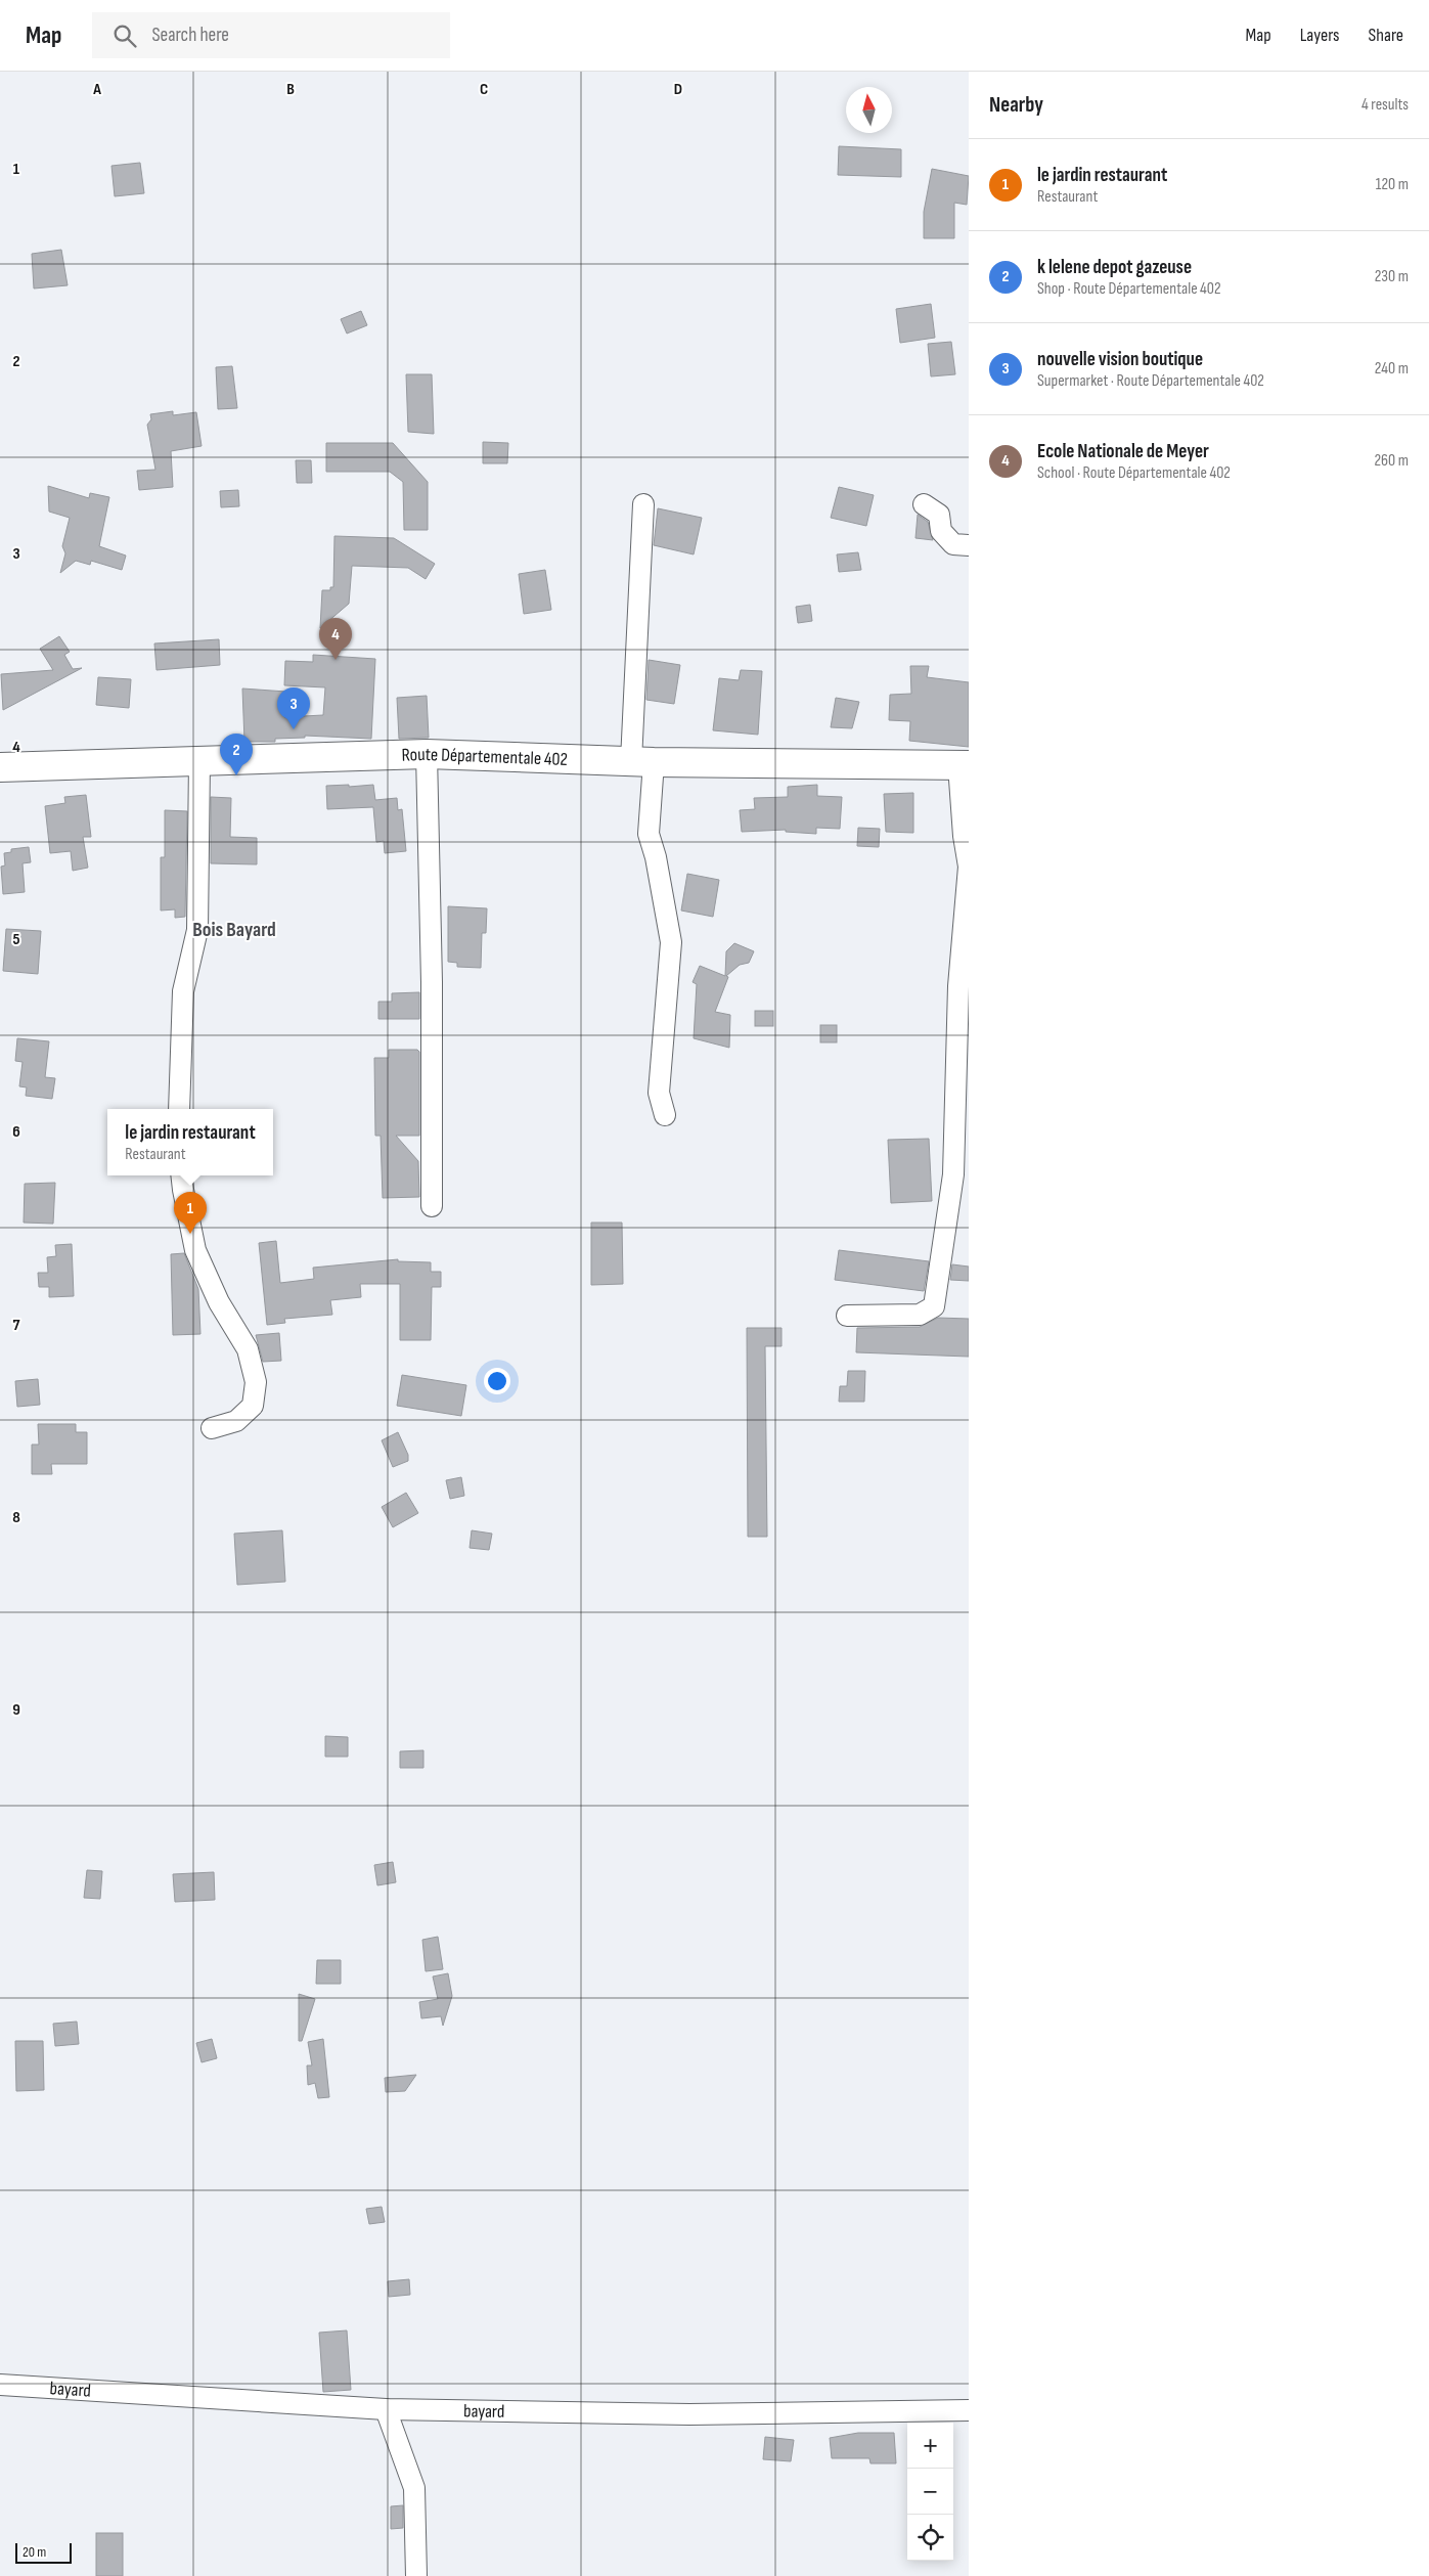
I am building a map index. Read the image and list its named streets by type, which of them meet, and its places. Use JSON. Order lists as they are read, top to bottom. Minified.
{"streets":{"main road":["Route Départementale 402"],"street":["bayard"]},"districts":["Bois Bayard"],"scale_bar":"20 m","north":"top","page":{"header":"Map","search":"Search here","nav":["Map","Layers","Share"],"heading":["Nearby","4 results"],"list":[{"mark":"1","name":"le jardin restaurant","note":"Restaurant","value":"120 m"},{"mark":"2","name":"k lelene depot gazeuse","note":"Shop · Route Départementale 402","value":"230 m"},{"mark":"3","name":"nouvelle vision boutique","note":"Supermarket · Route Départementale 402","value":"240 m"},{"mark":"4","name":"Ecole Nationale de Meyer","note":"School · Route Départementale 402","value":"260 m"}],"pins":["4","3","2","1"],"popup":["le jardin restaurant","Restaurant"],"map_buttons":["+","−"],"scale":"20 m"},"grid":{"columns":["A","B","C","D"],"rows":["1","2","3","4","5","6","7","8","9"]}}
